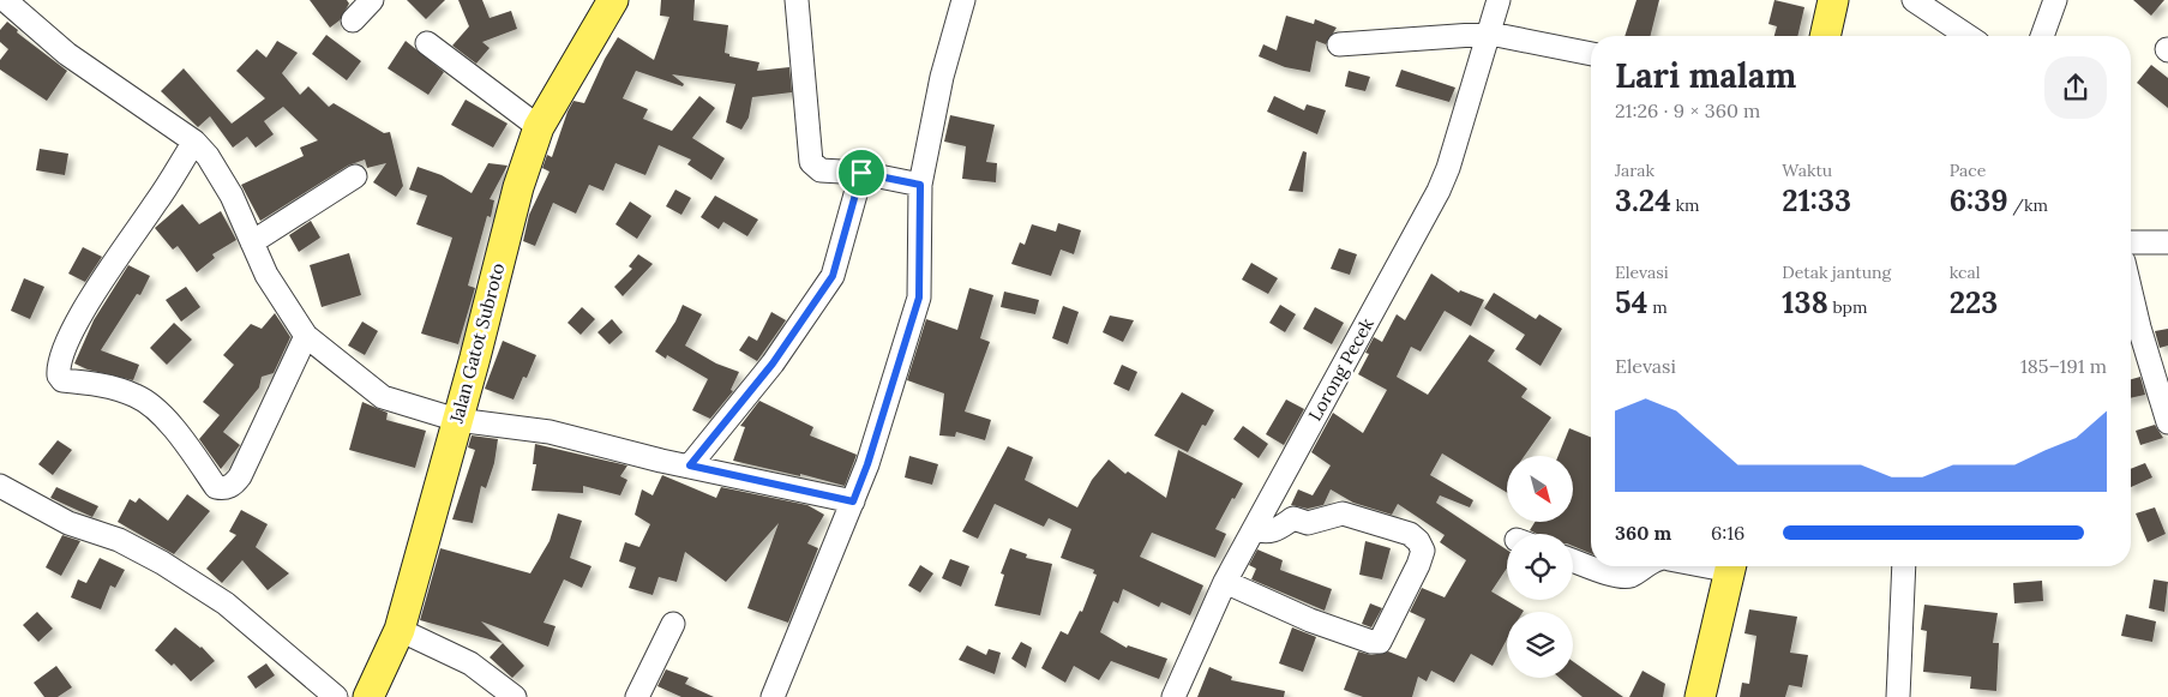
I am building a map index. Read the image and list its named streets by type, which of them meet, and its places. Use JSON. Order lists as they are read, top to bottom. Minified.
{"streets":{"main road":["Jalan Gatot Subroto"],"street":["Lorong Pecek"]},"north":"bottom right","page":{"heading":["Lari malam","21:26 · 9 × 360 m"],"stats":[["Jarak","3.24 km"],["Waktu","21:33"],["Pace","6:39 /km"],["Elevasi","54 m"],["Detak jantung","138 bpm"],["kcal","223"]],"chart":["Elevasi","185–191 m"],"list":[{"name":"360 m","note":"6:16"}]}}
